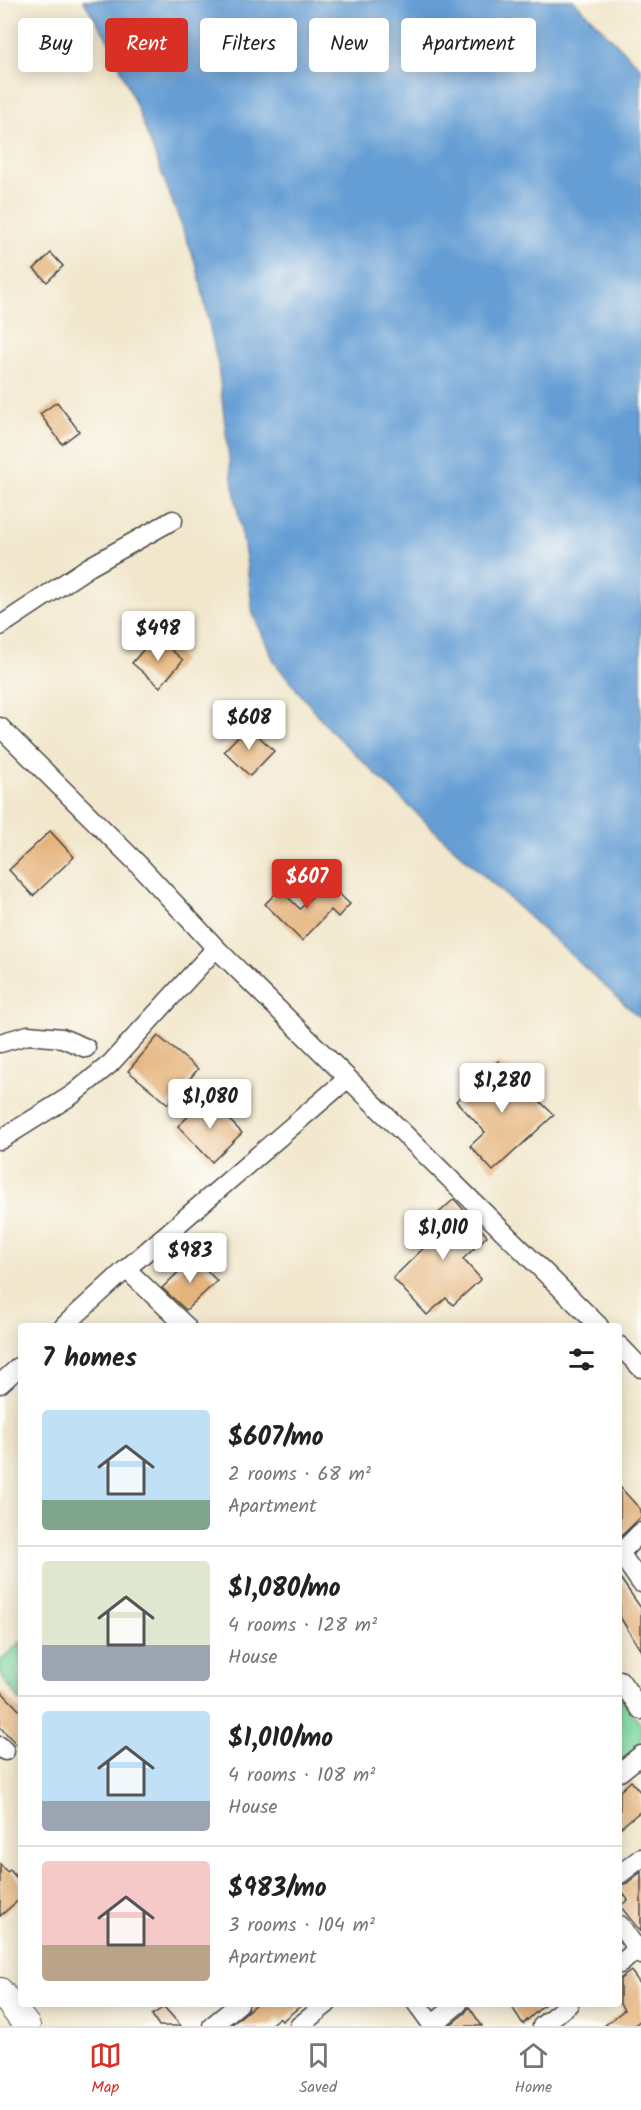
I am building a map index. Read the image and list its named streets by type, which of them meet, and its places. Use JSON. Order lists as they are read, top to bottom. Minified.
{"page":{"chip":["Buy","Rent","Filters","New","Apartment"],"price":["$498","$608","$607","$1,280","$1,080","$1,010","$983"],"heading":"7 homes","list":[{"name":"$607/mo","note":"2 rooms · 68 m² · Apartment"},{"name":"$1,080/mo","note":"4 rooms · 128 m² · House"},{"name":"$1,010/mo","note":"4 rooms · 108 m² · House"},{"name":"$983/mo","note":"3 rooms · 104 m² · Apartment"}],"tabs":["Map","Saved","Home"]}}
